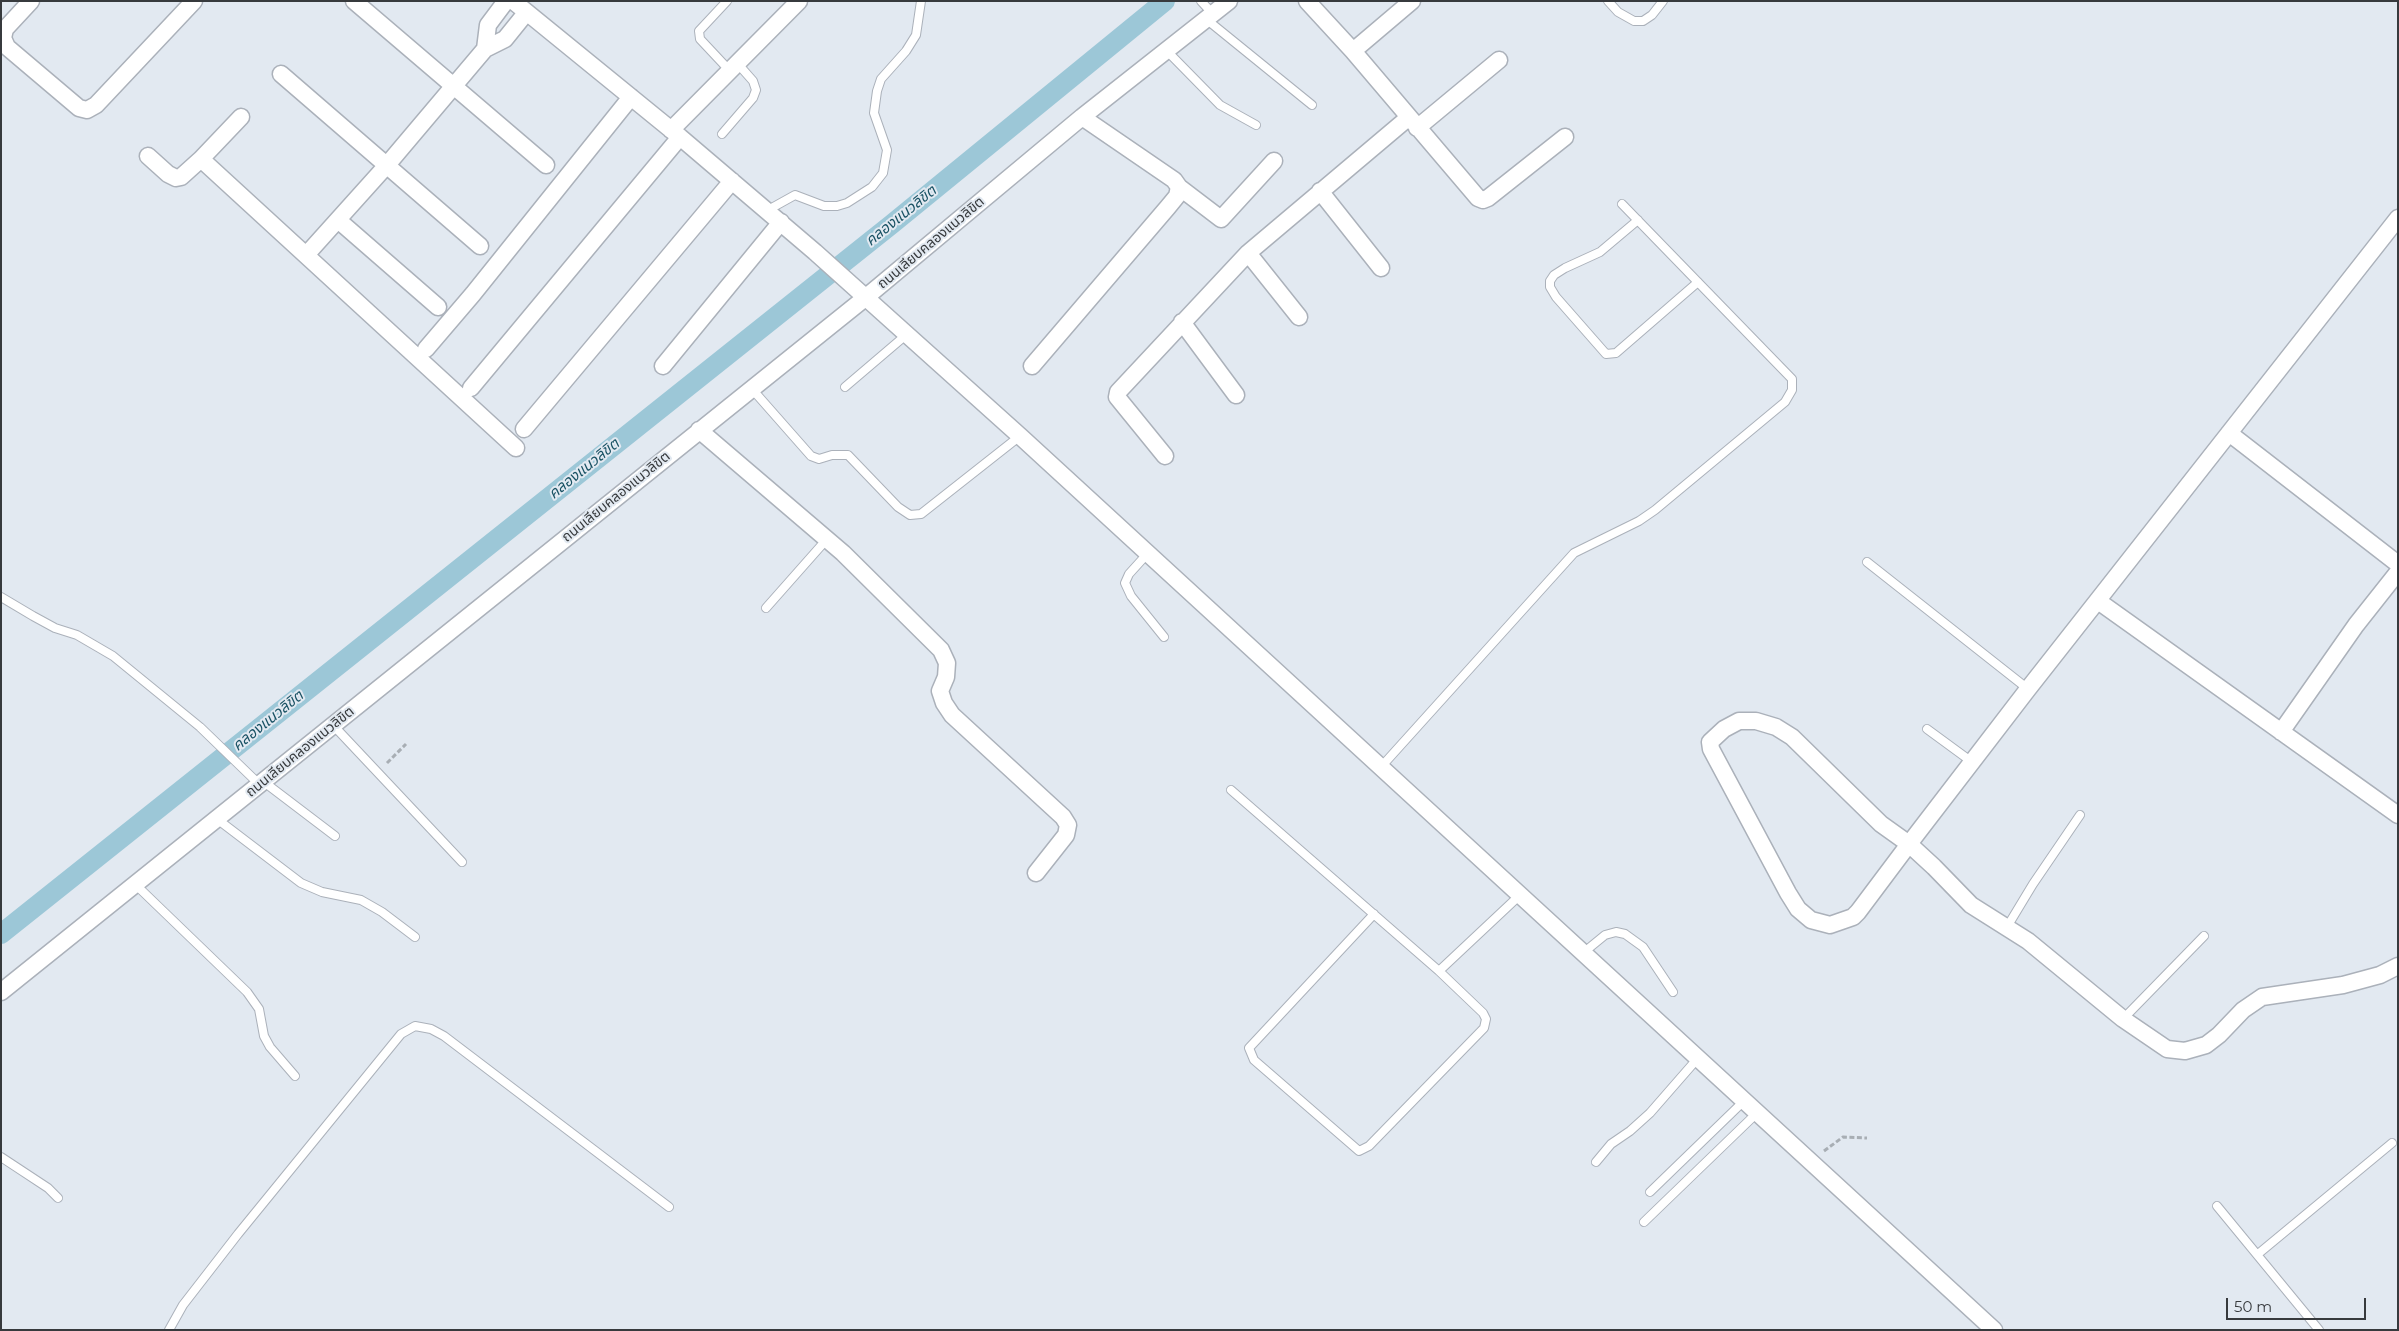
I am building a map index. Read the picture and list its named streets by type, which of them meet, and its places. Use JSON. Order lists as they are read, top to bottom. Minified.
{"streets":{"street":["ถนนเลียบคลองแนวลิขิต"]},"water":["คลองแนวลิขิต"],"scale_bar":"50 m"}
